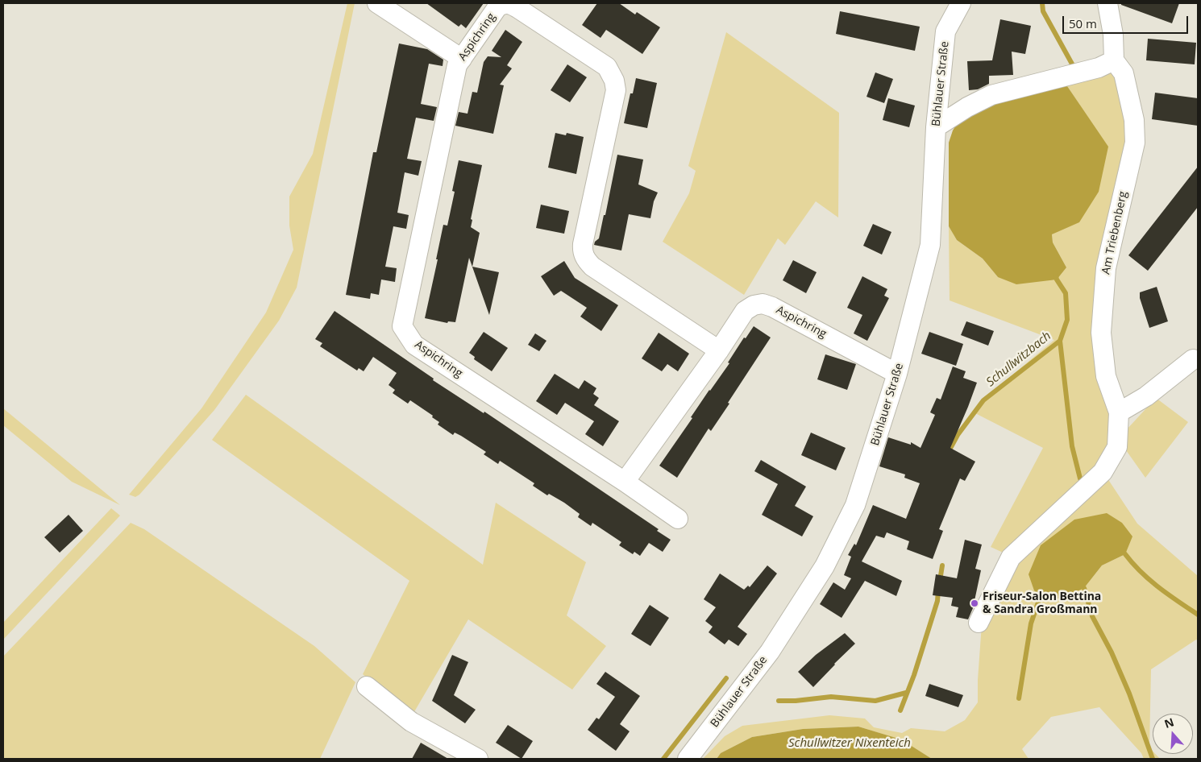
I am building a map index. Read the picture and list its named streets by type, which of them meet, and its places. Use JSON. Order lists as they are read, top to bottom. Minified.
{"streets":{"street":["Aspichring","Bühlauer Straße","Am Triebenberg"]},"crossings":[["Aspichring","Bühlauer Straße"]],"water":["Schullwitzbach","Schullwitzer Nixenteich"],"places":["Friseur-Salon Bettina & Sandra Großmann"],"scale_bar":"50 m","north":"top"}
